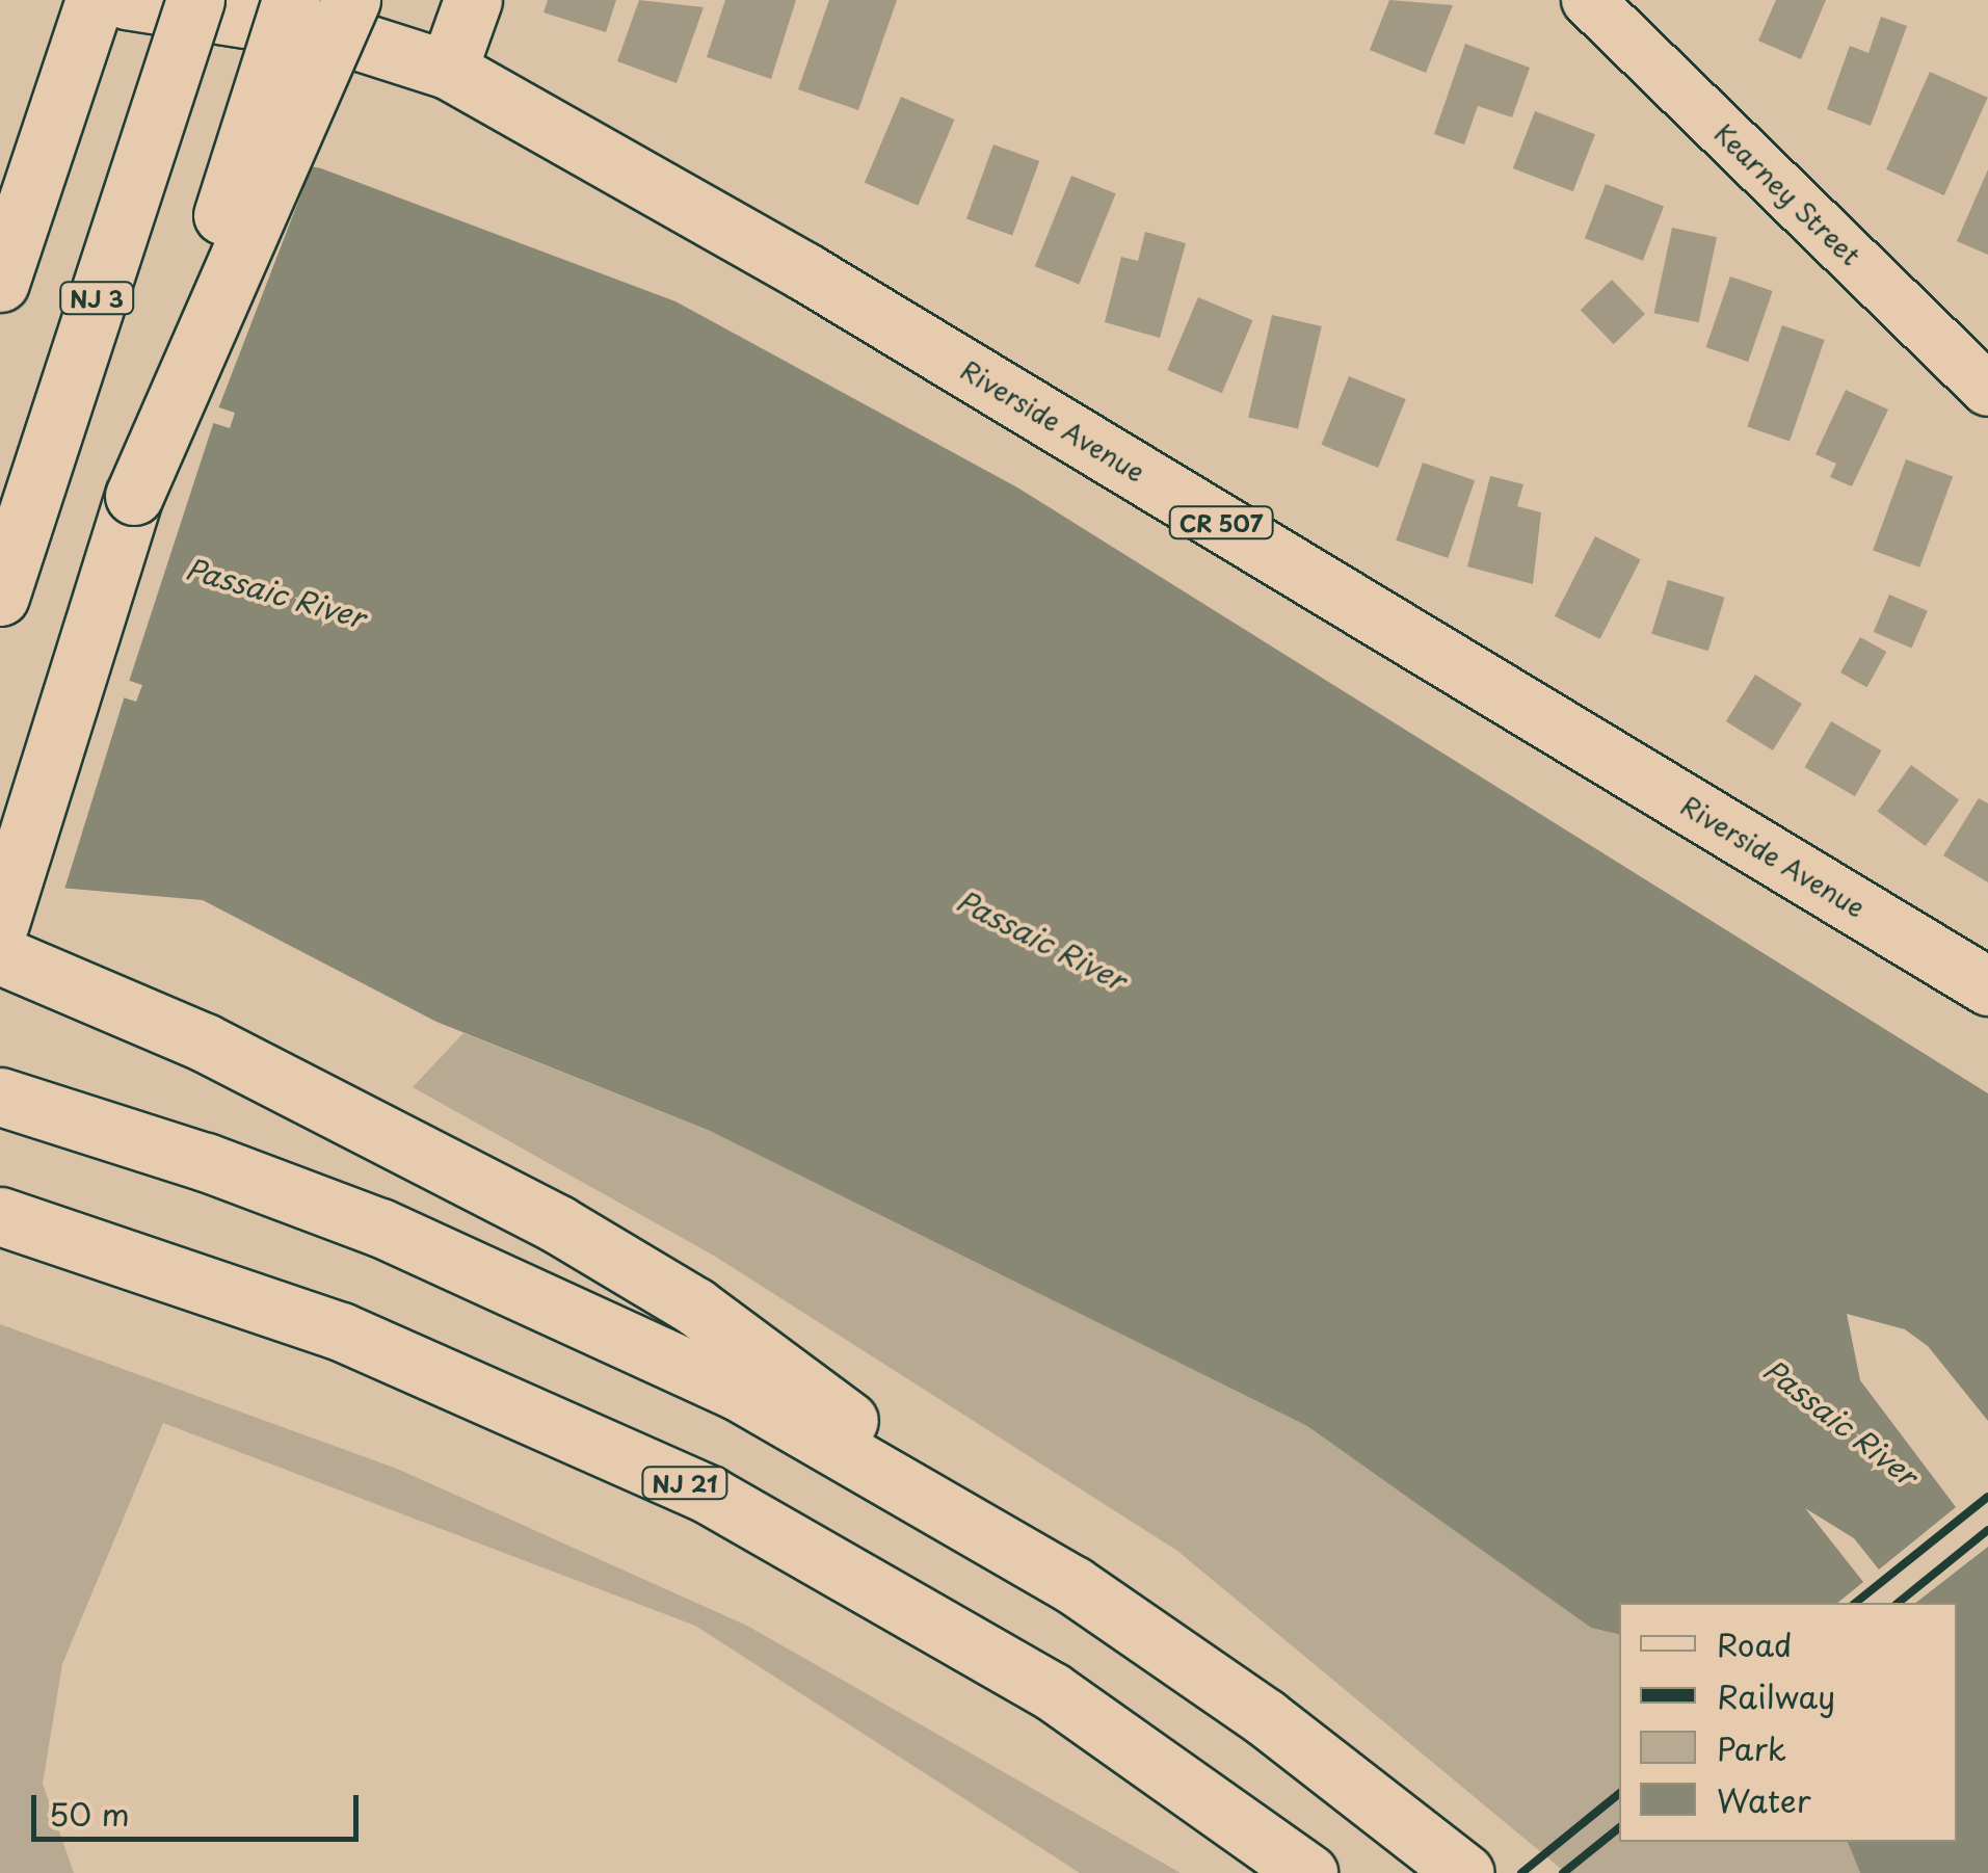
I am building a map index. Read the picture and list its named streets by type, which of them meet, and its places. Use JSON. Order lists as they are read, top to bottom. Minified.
{"streets":{"main road":["NJ 3","Riverside Avenue","CR 507","NJ 21"],"street":["Kearney Street"]},"water":["Passaic River"],"legend":["Road","Railway","Park","Water"],"scale_bar":"50 m"}
